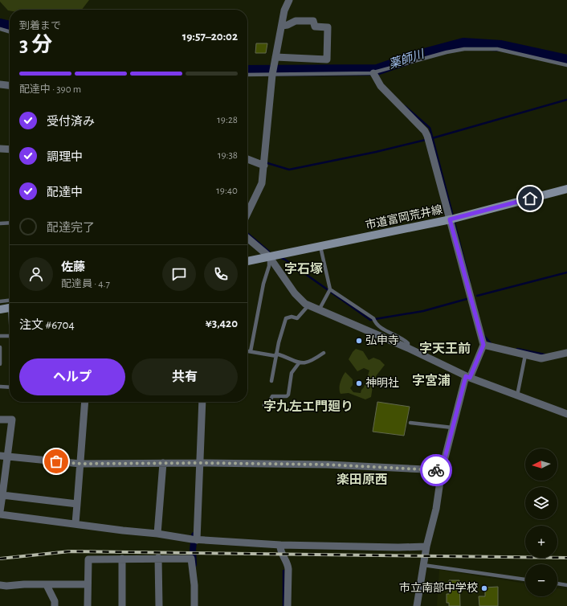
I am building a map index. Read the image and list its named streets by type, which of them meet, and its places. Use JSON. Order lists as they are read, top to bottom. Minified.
{"streets":{"street":["市道富岡荒井線"]},"districts":["字石塚","字天王前","字宮浦","字九左エ門廻り","楽田原西"],"water":["薬師川"],"places":["弘申寺","神明社","市立南部中学校"],"north":"left","page":{"heading":["3 分","到着まで","19:57–20:02"],"panel":["佐藤","配達員 · 4.7","注文 #6704","¥3,420"],"bar":"配達中 · 390 m","list":[["受付済み","19:28"],["調理中","19:38"],["配達中","19:40"],"配達完了"],"buttons":["ヘルプ","共有"],"map_buttons":["+","−"]}}
